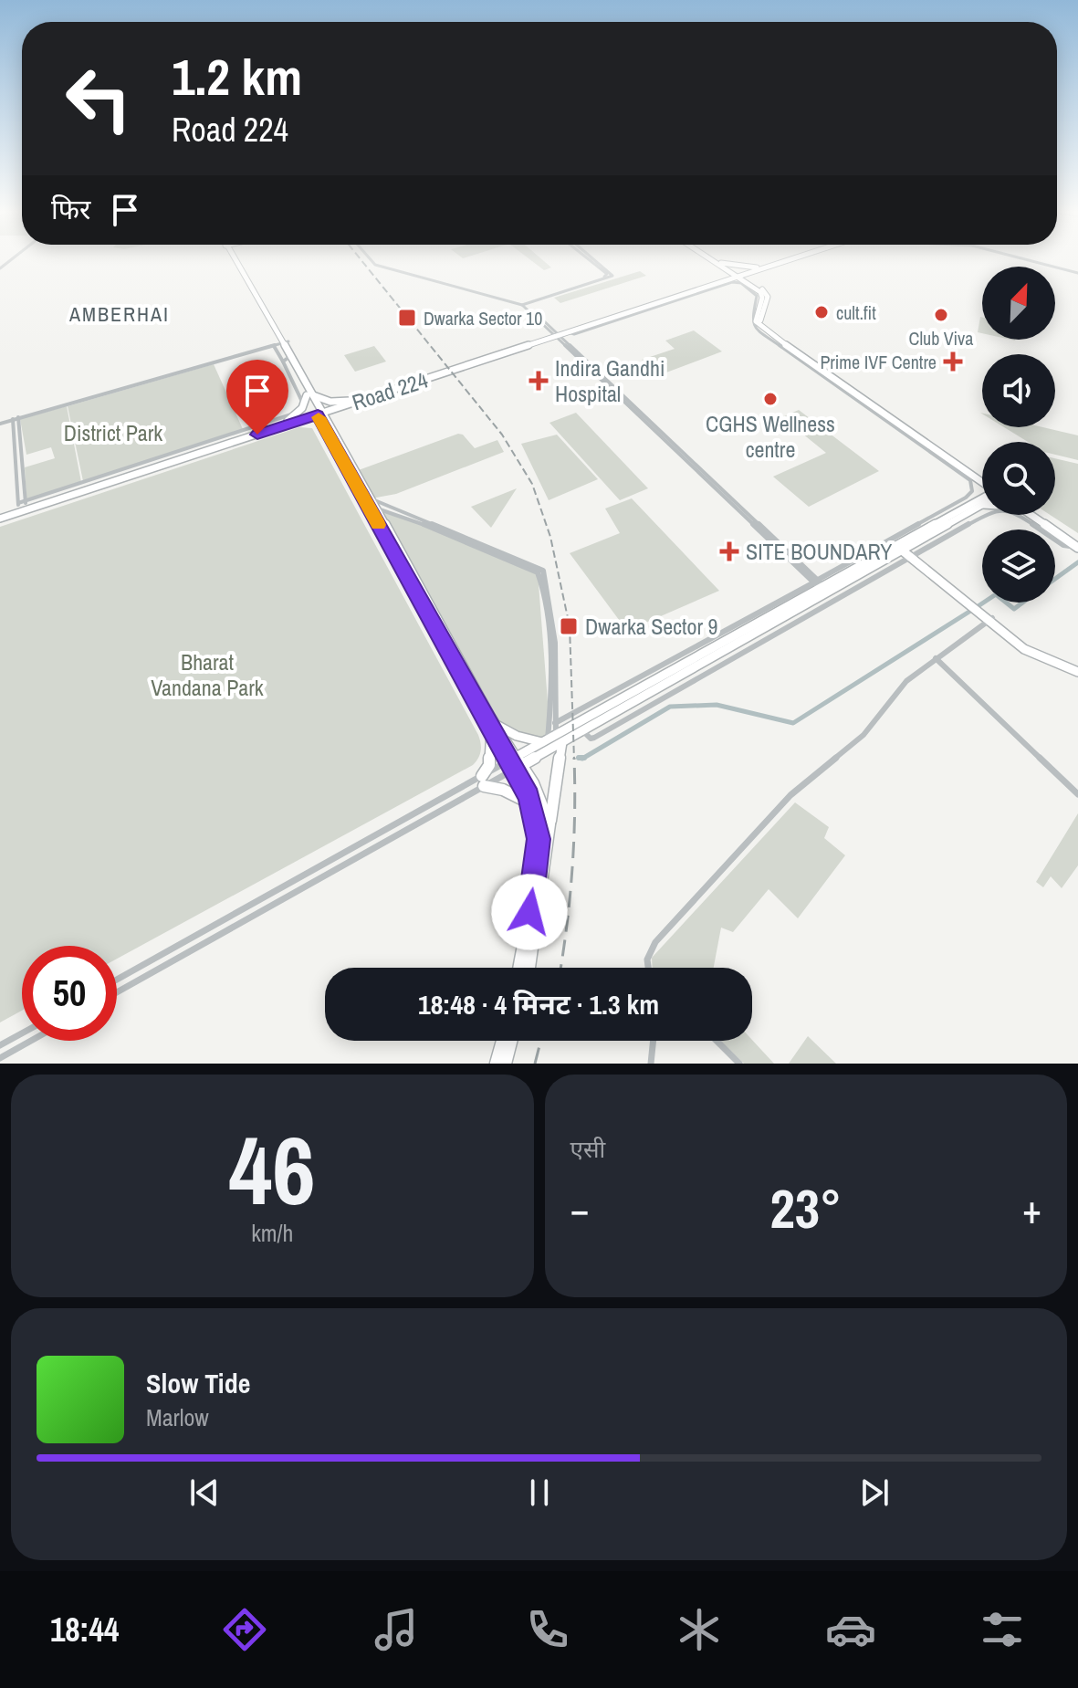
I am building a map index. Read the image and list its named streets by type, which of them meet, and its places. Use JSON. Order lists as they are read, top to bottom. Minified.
{"streets":{"main road":["Road 224"]},"districts":["AMBERHAI"],"parks":["District Park","Bharat Vandana Park"],"places":{"other":["cult.fit","Club Viva","CGHS Wellness centre"],"transit":["Dwarka Sector 10","Dwarka Sector 9"],"health":["Prime IVF Centre","Indira Gandhi Hospital","SITE BOUNDARY"]},"north":"top right","page":{"turn":["1.2 km","Road 224"],"then":"फिर","limit":"50","trip":"18:48 · 4 मिनट · 1.3 km","tile":[["46","km/h"],"एसी"],"heat":["−","23°","+"],"song":["Slow Tide","Marlow"],"tabs":"18:44"}}
